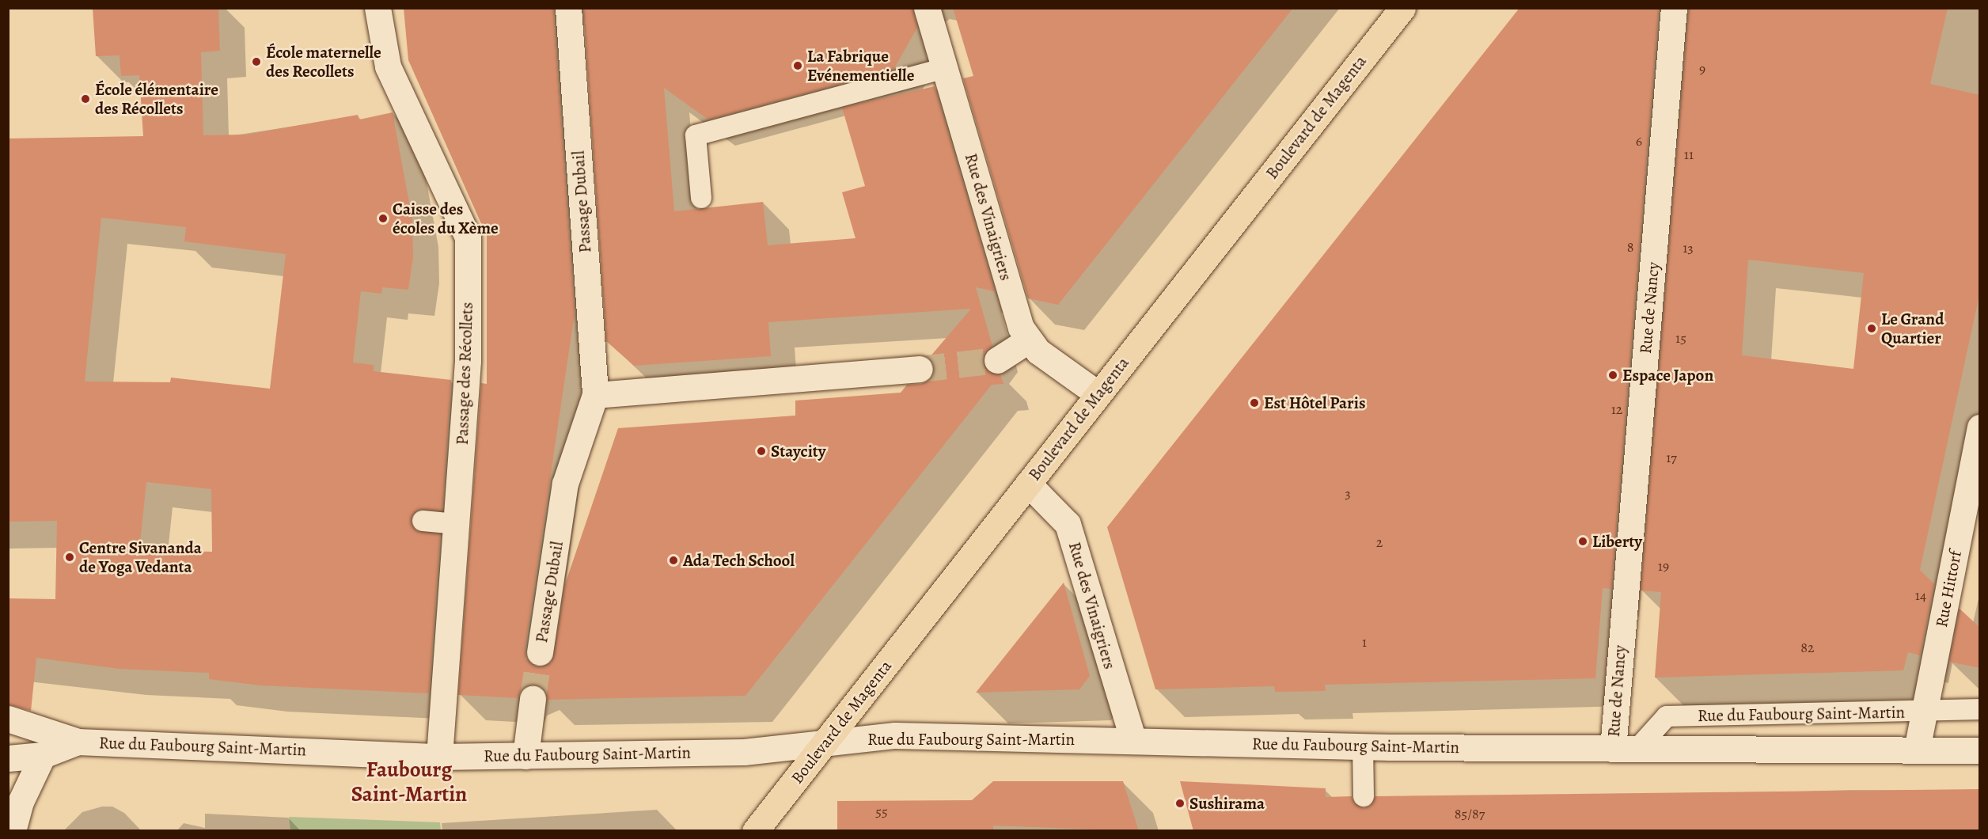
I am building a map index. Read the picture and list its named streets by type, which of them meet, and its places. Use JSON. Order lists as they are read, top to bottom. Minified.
{"streets":{"main road":["Boulevard de Magenta"],"street":["Passage Dubail","Rue des Vinaigriers","Rue de Nancy","Passage des Récollets","Rue Hittorf","Rue du Faubourg Saint-Martin"]},"crossings":[["Boulevard de Magenta","Rue des Vinaigriers"],["Boulevard de Magenta","Rue du Faubourg Saint-Martin"],["Rue des Vinaigriers","Rue du Faubourg Saint-Martin"],["Rue de Nancy","Rue du Faubourg Saint-Martin"],["Passage des Récollets","Rue du Faubourg Saint-Martin"],["Rue Hittorf","Rue du Faubourg Saint-Martin"]],"districts":["Faubourg Saint-Martin"],"places":["École maternelle des Recollets","La Fabrique Evénementielle","École élémentaire des Récollets","Caisse des écoles du Xème","Le Grand Quartier","Espace Japon","Est Hôtel Paris","Staycity","Liberty","Centre Sivananda de Yoga Vedanta","Ada Tech School","Sushirama"],"house_numbers":["9","6","11","8","13","15","12","17","3","2","19","14","1","82","55","85/87"]}
